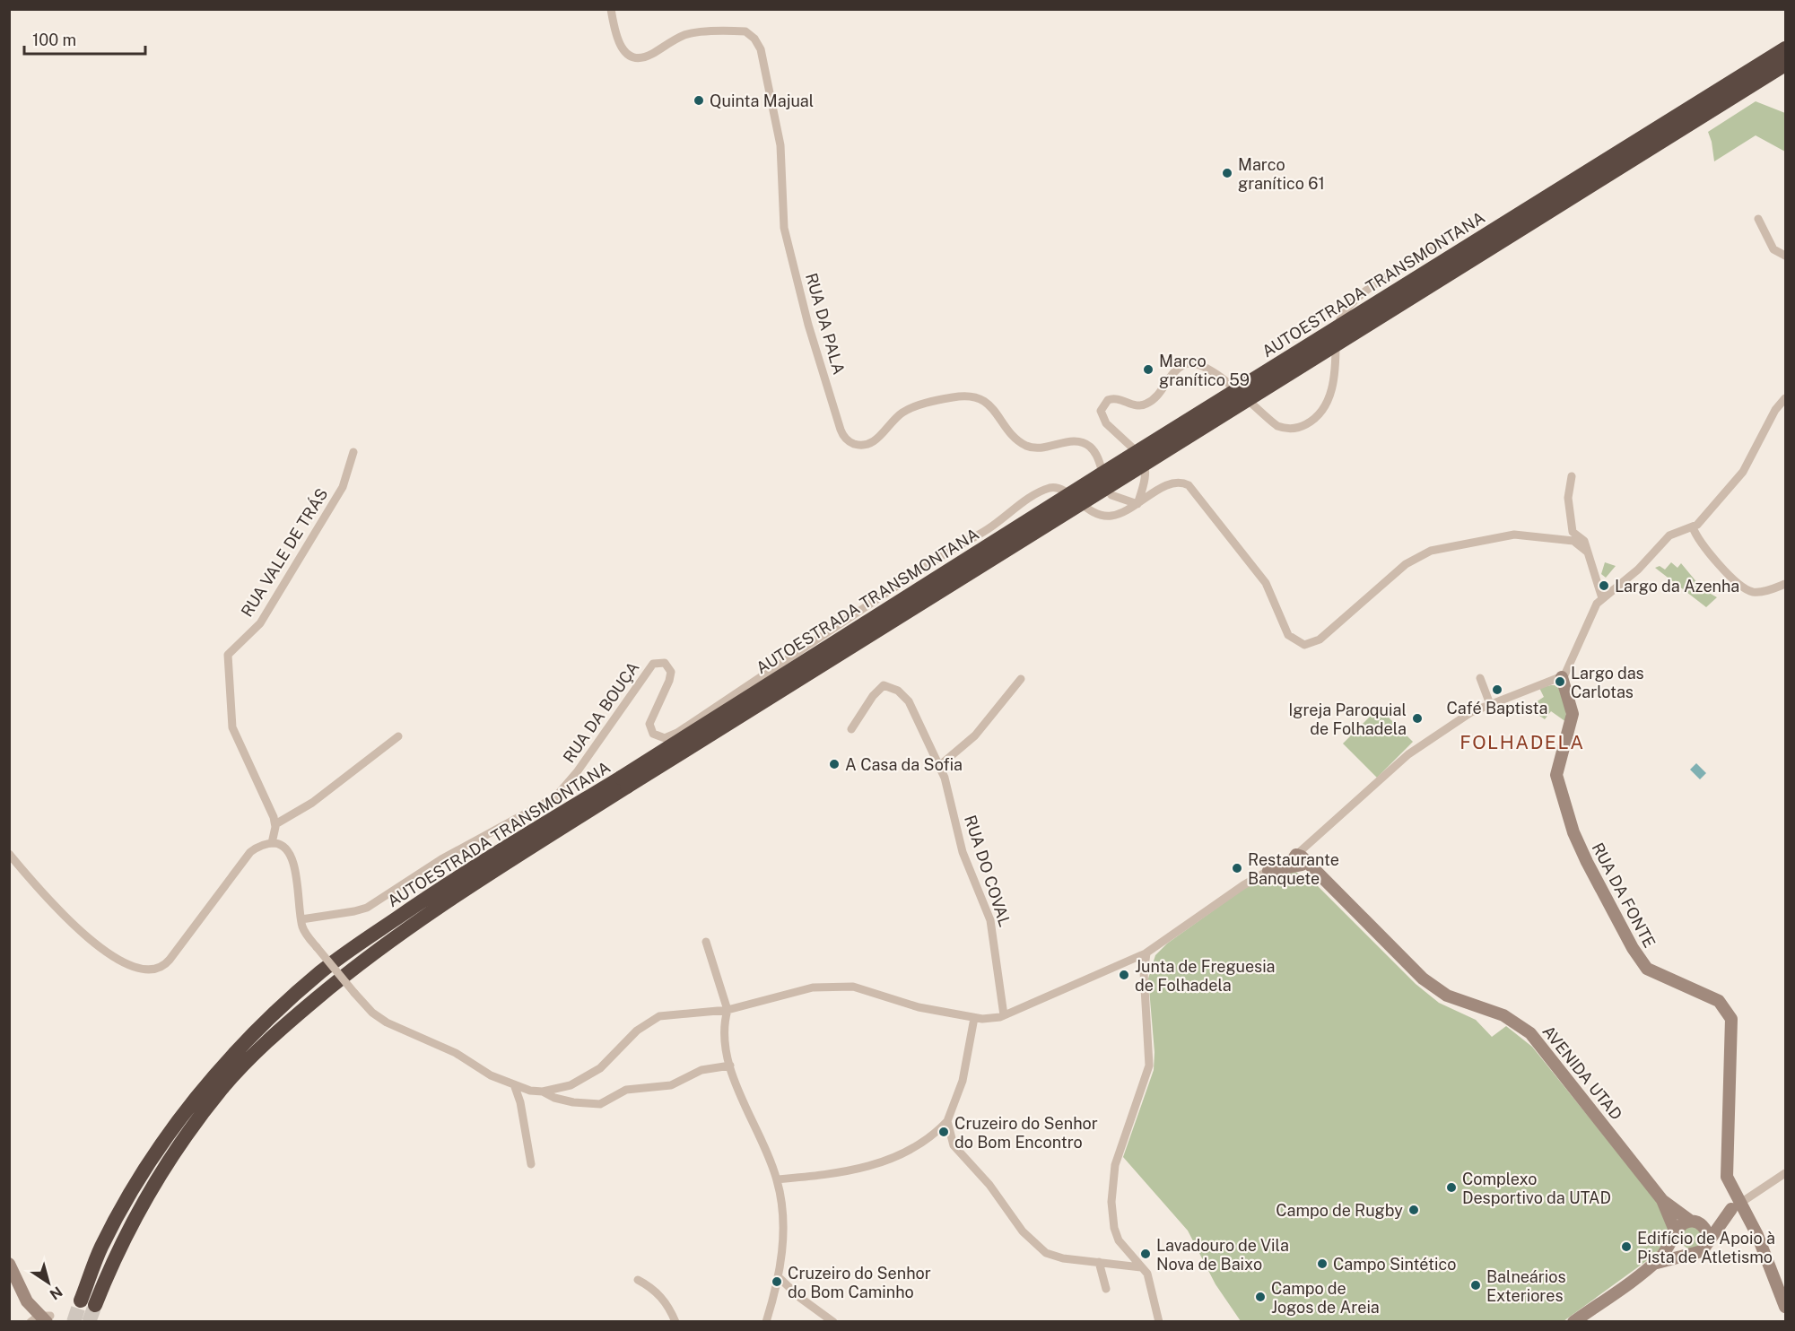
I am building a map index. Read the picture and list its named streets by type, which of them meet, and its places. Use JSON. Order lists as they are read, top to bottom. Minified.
{"streets":{"highway":["AUTOESTRADA TRANSMONTANA"],"street":["RUA DA PALA","RUA VALE DE TRÁS","RUA DA BOUÇA","RUA DO COVAL","RUA DA FONTE","AVENIDA UTAD"]},"crossings":[["RUA DA PALA","RUA DA BOUÇA"]],"districts":["FOLHADELA"],"places":["Quinta Majual","Marco granítico 61","Marco granítico 59","Largo da Azenha","Largo das Carlotas","Café Baptista","Igreja Paroquial de Folhadela","A Casa da Sofia","Restaurante Banquete","Junta de Freguesia de Folhadela","Cruzeiro do Senhor do Bom Encontro","Complexo Desportivo da UTAD","Campo de Rugby","Edifício de Apoio à Pista de Atletismo","Lavadouro de Vila Nova de Baixo","Campo Sintético","Cruzeiro do Senhor do Bom Caminho","Balneários Exteriores","Campo de Jogos de Areia"],"scale_bar":"100 m","north":"bottom right"}
